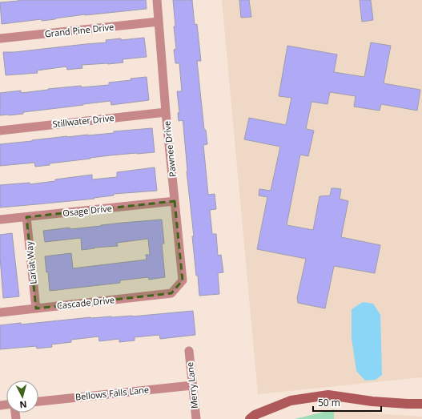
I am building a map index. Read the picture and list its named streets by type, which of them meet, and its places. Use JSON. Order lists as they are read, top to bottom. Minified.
{"streets":{"street":["Grand Pine Drive","Stillwater Drive","Pawnee Drive","Osage Drive","Lariat Way","Cascade Drive","Merry Lane","Bellows Falls Lane"]},"crossings":[["Grand Pine Drive","Pawnee Drive"],["Stillwater Drive","Pawnee Drive"],["Pawnee Drive","Osage Drive"],["Pawnee Drive","Cascade Drive"],["Osage Drive","Lariat Way"],["Lariat Way","Cascade Drive"],["Merry Lane","Bellows Falls Lane"]],"scale_bar":"50 m","north":"bottom"}
